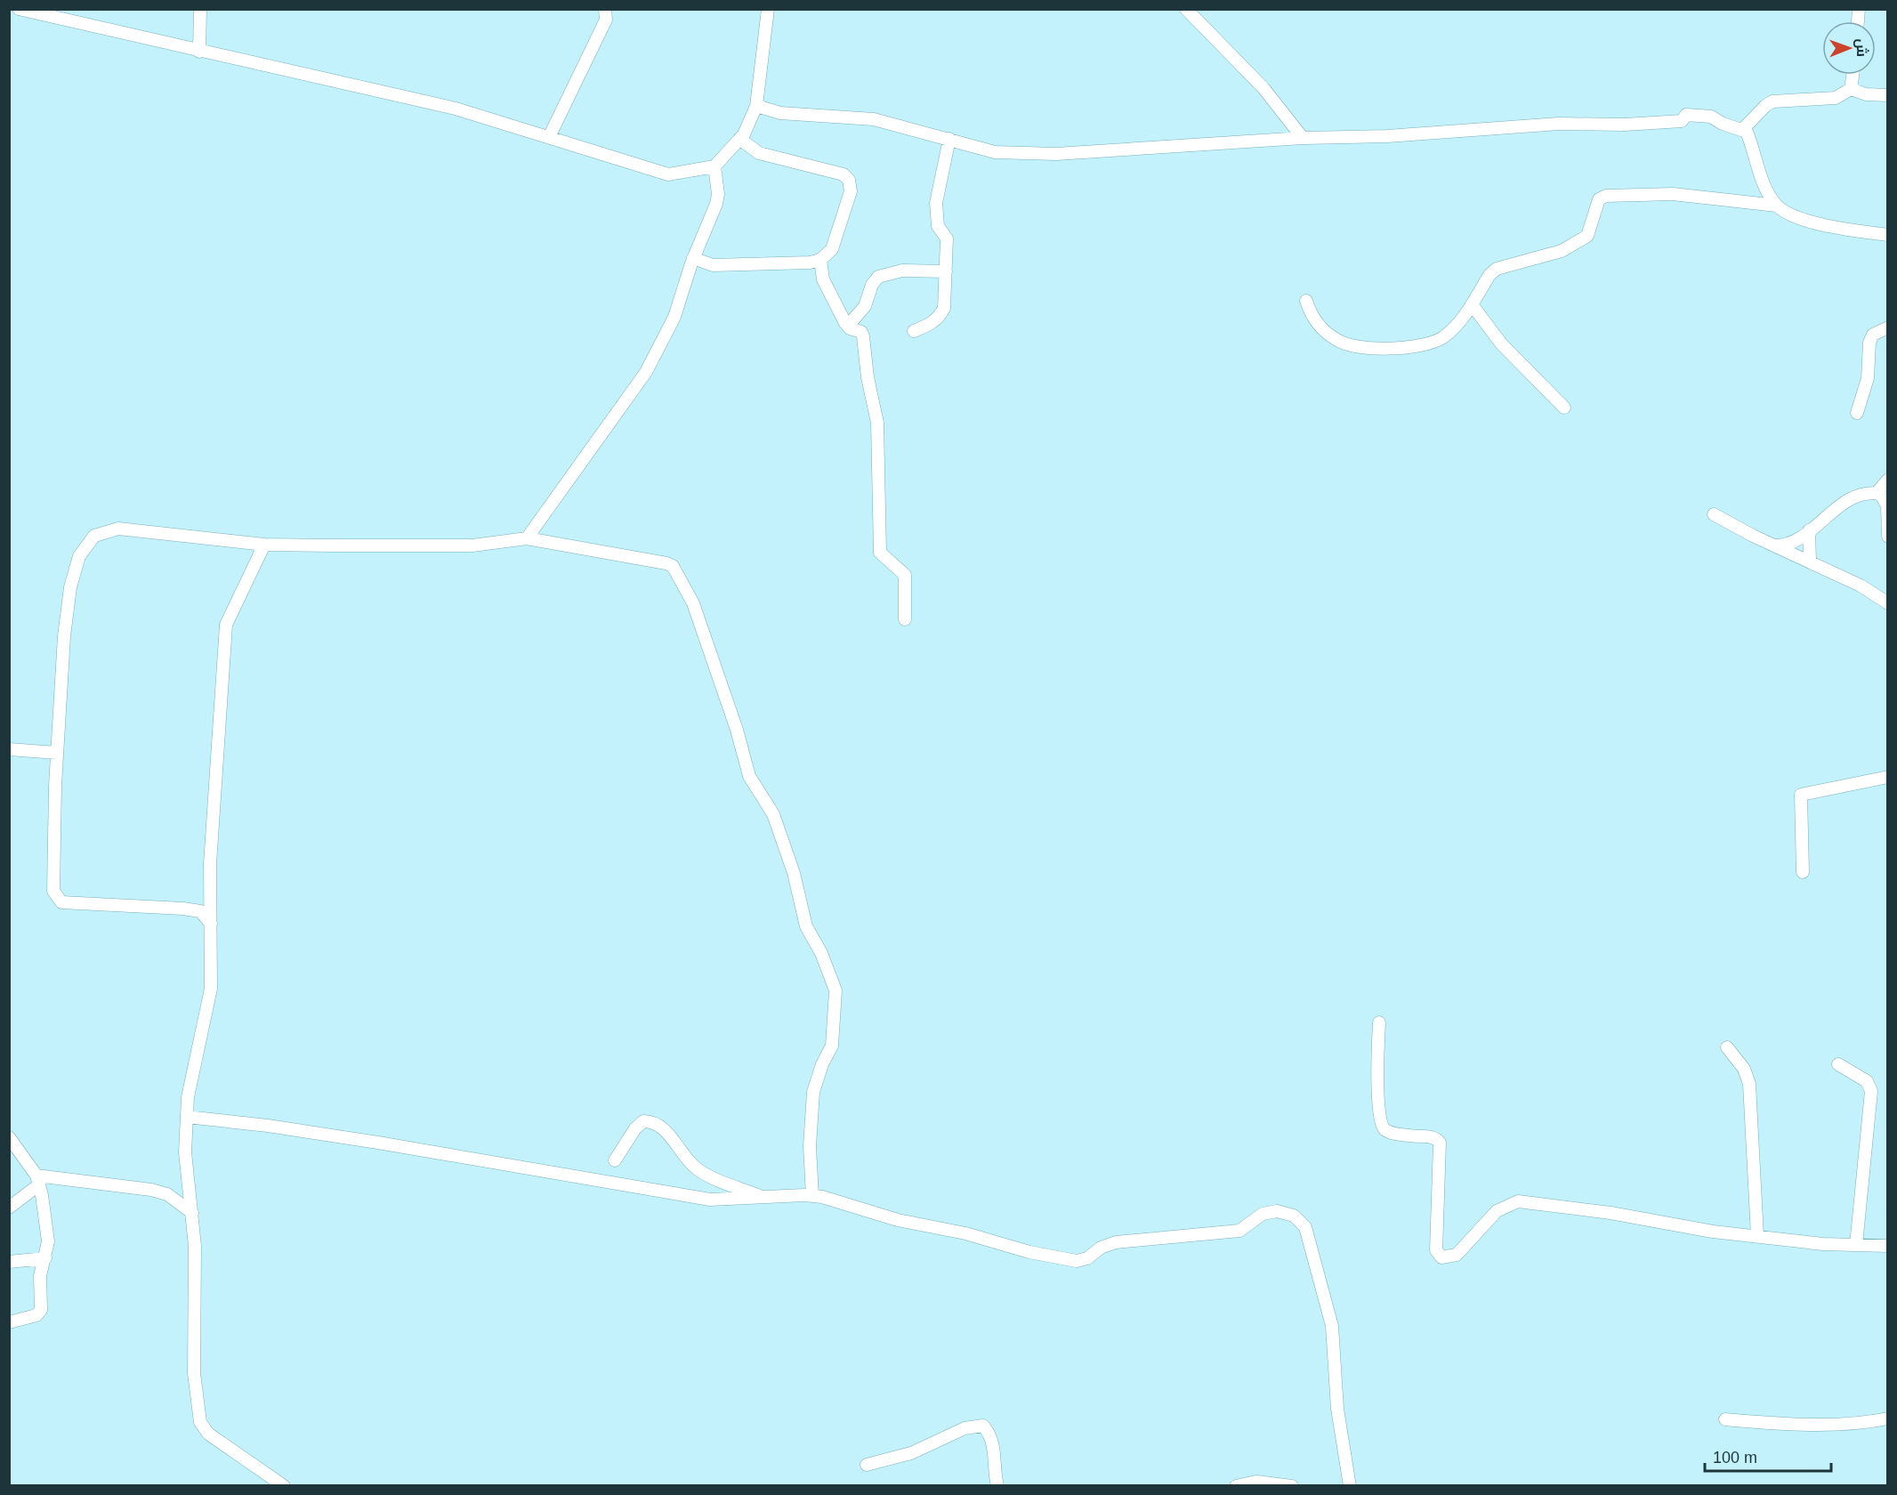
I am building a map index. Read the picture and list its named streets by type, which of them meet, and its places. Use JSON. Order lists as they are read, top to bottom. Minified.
{"scale_bar":"100 m","north":"right"}
